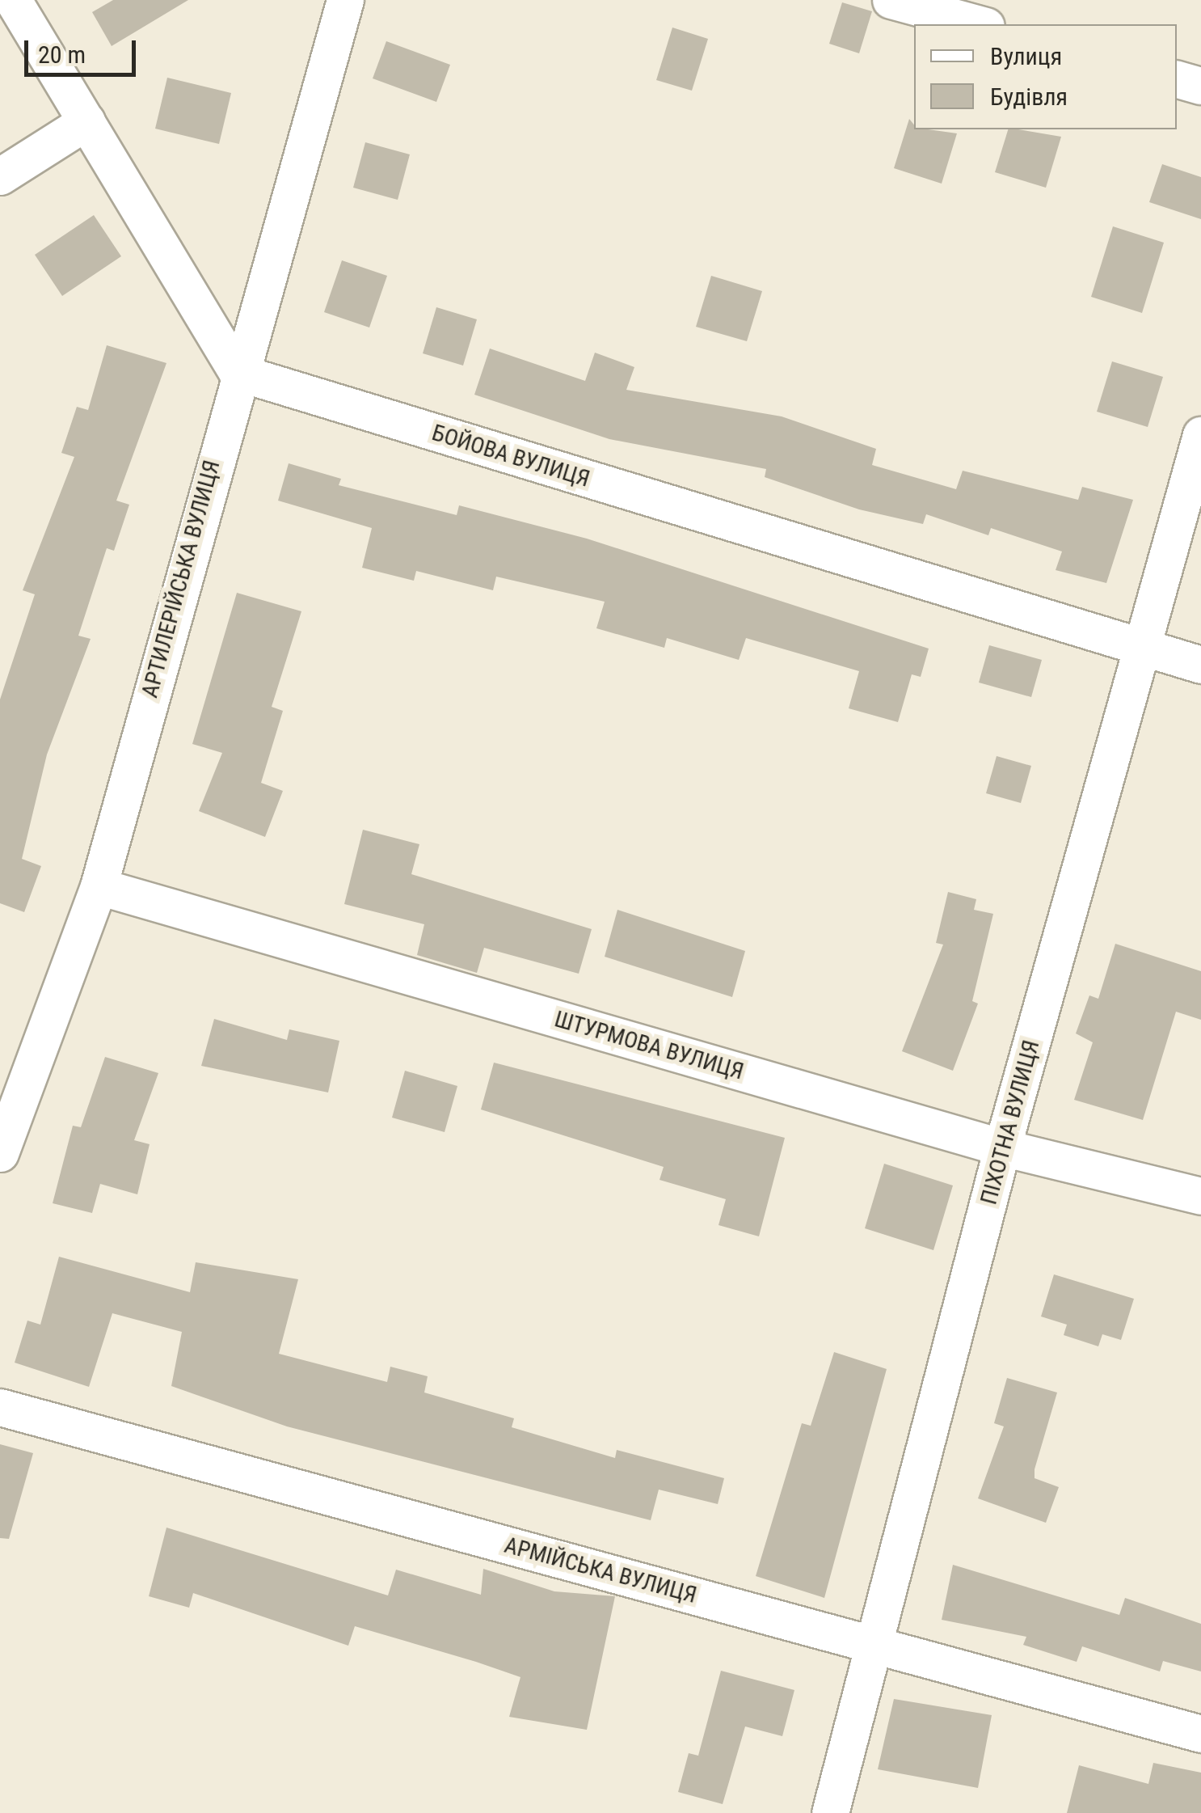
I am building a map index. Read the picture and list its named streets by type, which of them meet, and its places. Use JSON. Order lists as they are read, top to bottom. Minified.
{"streets":{"street":["БОЙОВА ВУЛИЦЯ","АРТИЛЕРІЙСЬКА ВУЛИЦЯ","ШТУРМОВА ВУЛИЦЯ","ПІХОТНА ВУЛИЦЯ","АРМІЙСЬКА ВУЛИЦЯ"]},"crossings":[["БОЙОВА ВУЛИЦЯ","АРТИЛЕРІЙСЬКА ВУЛИЦЯ"],["БОЙОВА ВУЛИЦЯ","ПІХОТНА ВУЛИЦЯ"],["АРТИЛЕРІЙСЬКА ВУЛИЦЯ","ШТУРМОВА ВУЛИЦЯ"],["ШТУРМОВА ВУЛИЦЯ","ПІХОТНА ВУЛИЦЯ"],["ПІХОТНА ВУЛИЦЯ","АРМІЙСЬКА ВУЛИЦЯ"]],"legend":["Вулиця","Будівля"],"scale_bar":"20 m"}
